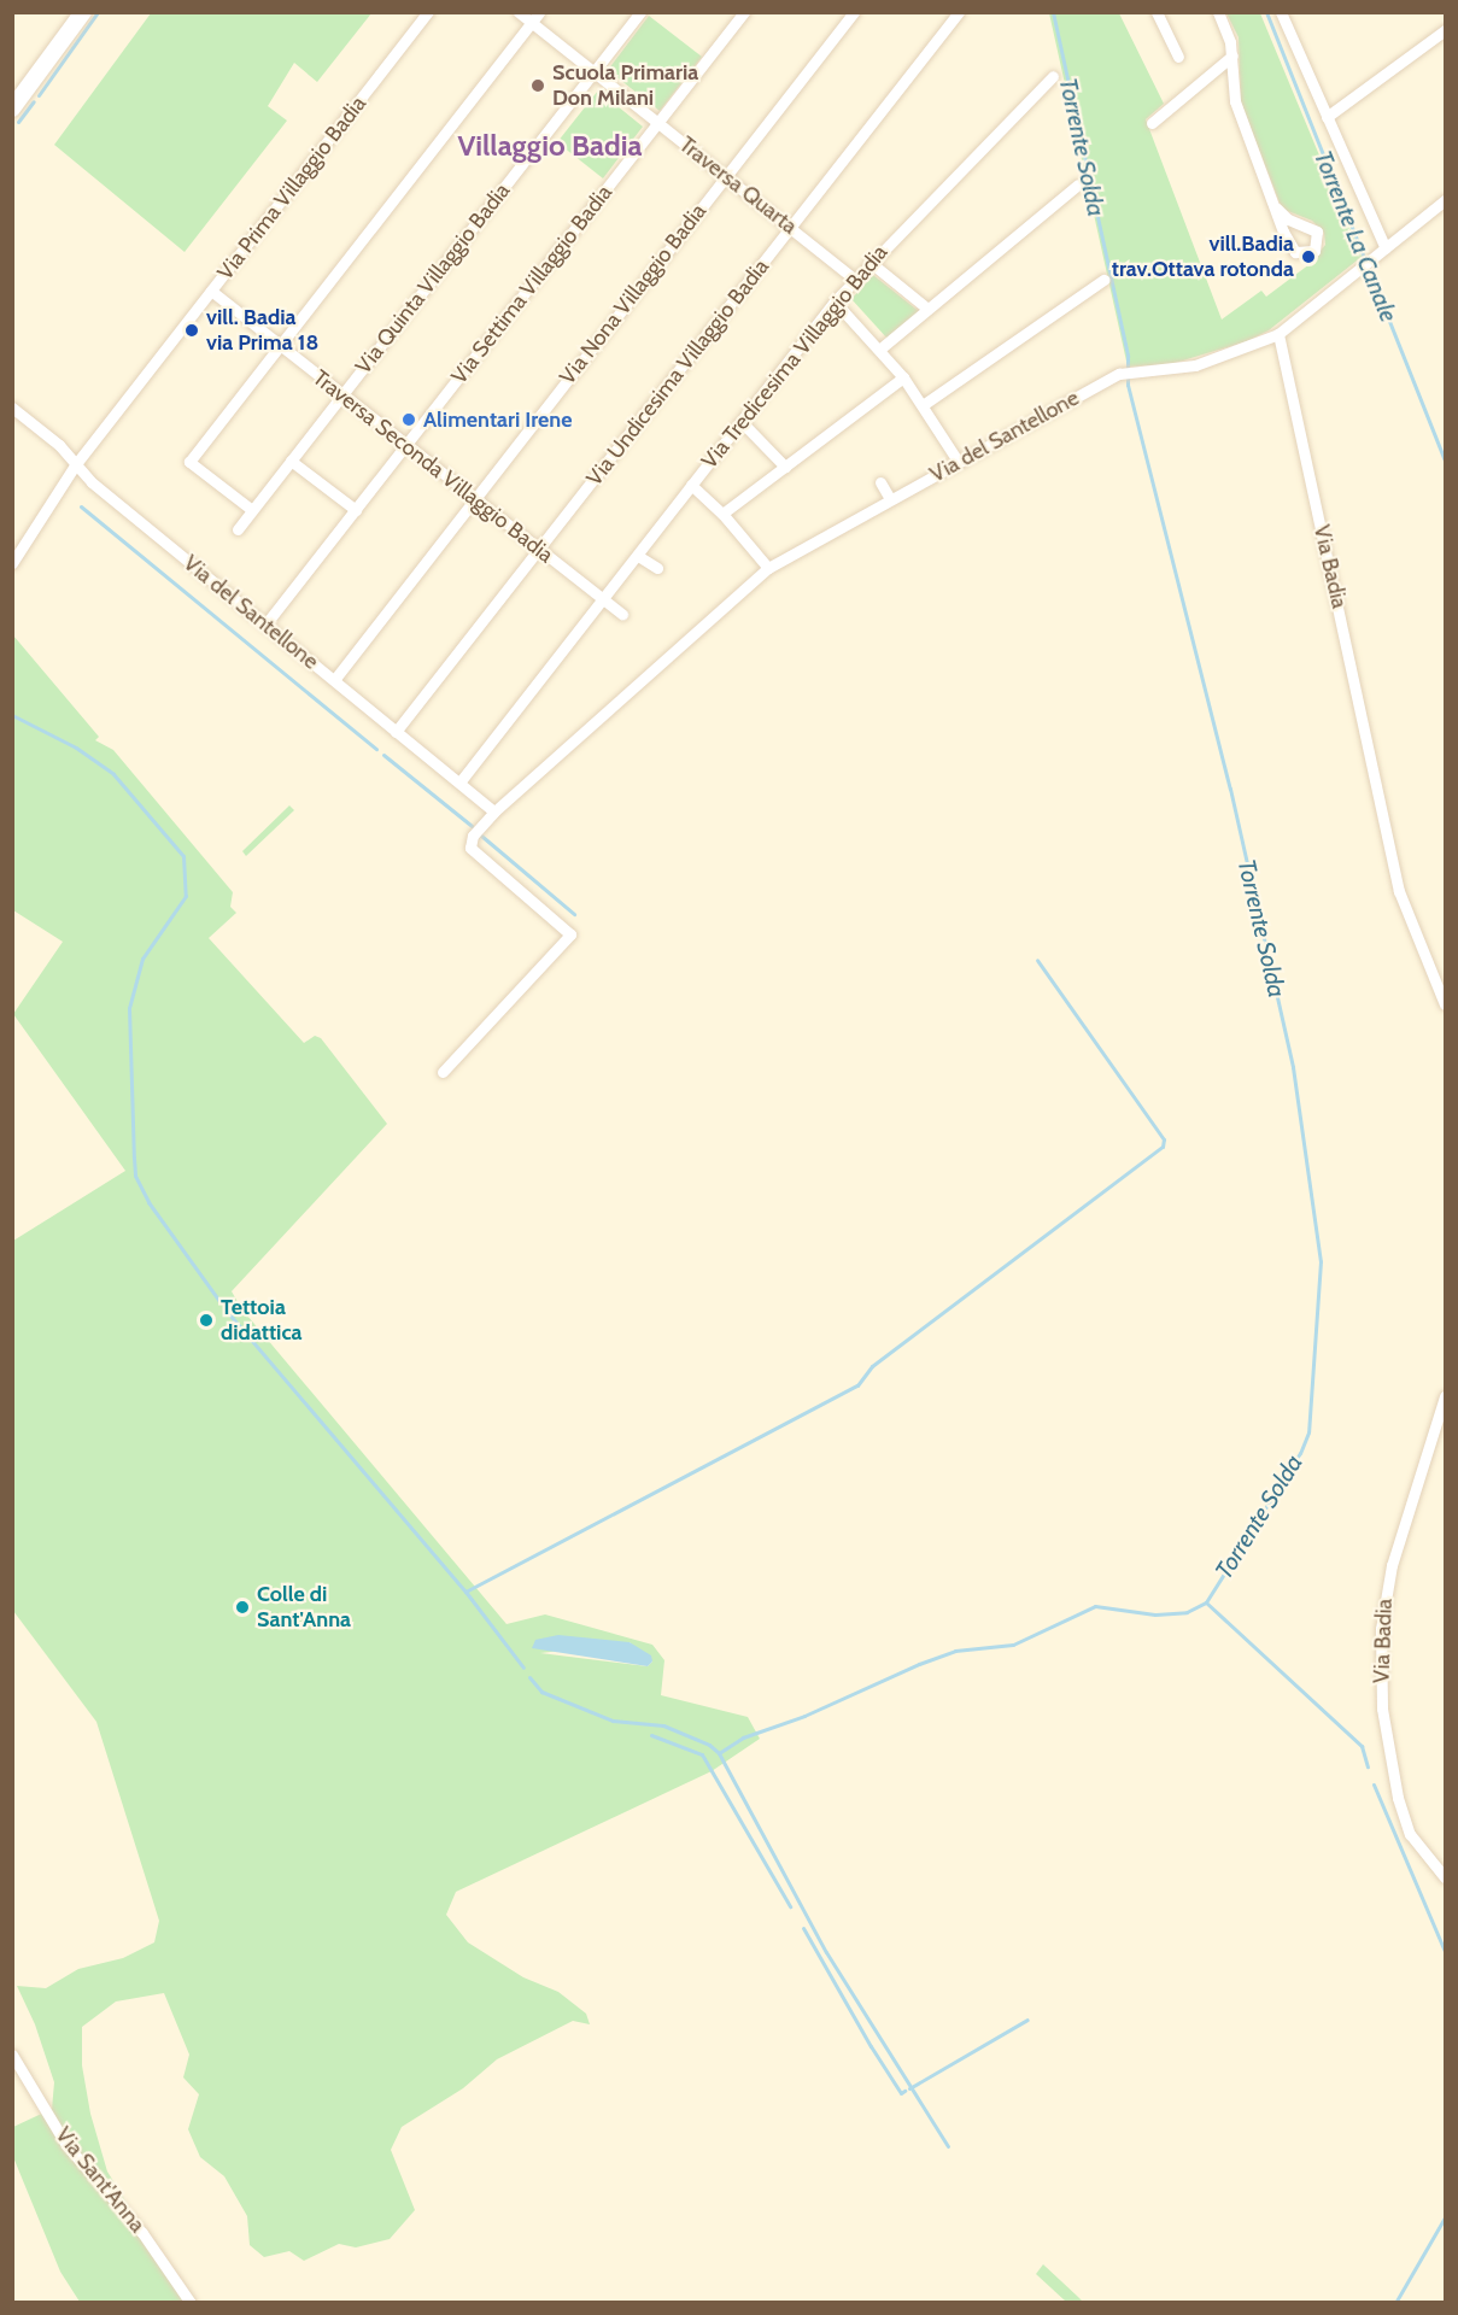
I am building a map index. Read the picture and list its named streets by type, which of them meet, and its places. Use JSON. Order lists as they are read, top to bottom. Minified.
{"streets":{"street":["Traversa Quarta","Via Prima Villaggio Badia","Via Quinta Villaggio Badia","Via Settima Villaggio Badia","Via Nona Villaggio Badia","Via Tredicesima Villaggio Badia","Via Undicesima Villaggio Badia","Via del Santellone","Traversa Seconda Villaggio Badia","Via Badia","Via Sant'Anna"]},"crossings":[["Traversa Quarta","Via Quinta Villaggio Badia"],["Traversa Quarta","Via Settima Villaggio Badia"],["Traversa Quarta","Via Nona Villaggio Badia"],["Traversa Quarta","Via Tredicesima Villaggio Badia"],["Traversa Quarta","Via Undicesima Villaggio Badia"],["Via Prima Villaggio Badia","Via del Santellone"],["Via Prima Villaggio Badia","Traversa Seconda Villaggio Badia"],["Via Quinta Villaggio Badia","Traversa Seconda Villaggio Badia"],["Via Settima Villaggio Badia","Via del Santellone"],["Via Settima Villaggio Badia","Traversa Seconda Villaggio Badia"],["Via Nona Villaggio Badia","Via del Santellone"],["Via Nona Villaggio Badia","Traversa Seconda Villaggio Badia"],["Via Tredicesima Villaggio Badia","Via del Santellone"],["Via Tredicesima Villaggio Badia","Traversa Seconda Villaggio Badia"],["Via Undicesima Villaggio Badia","Via del Santellone"],["Via Undicesima Villaggio Badia","Traversa Seconda Villaggio Badia"],["Via del Santellone","Via Badia"]],"districts":["Villaggio Badia"],"water":["Torrente Solda","Torrente La Canale"],"places":["Scuola Primaria Don Milani","vill.Badia trav.Ottava rotonda","vill. Badia via Prima 18","Alimentari Irene","Tettoia didattica","Colle di Sant'Anna"]}
